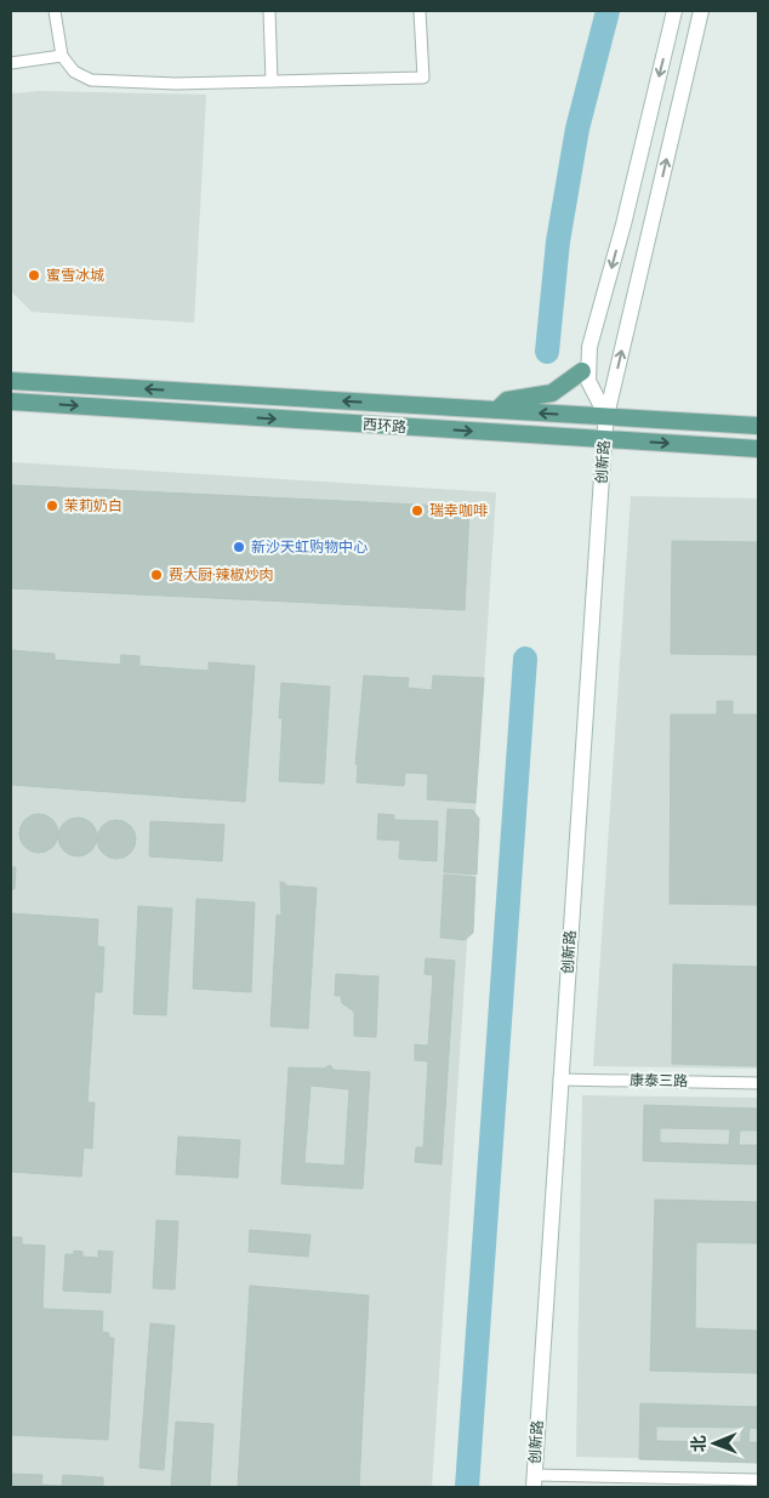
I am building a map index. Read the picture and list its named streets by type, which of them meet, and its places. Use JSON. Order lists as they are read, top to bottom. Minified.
{"streets":{"main road":["西环路"],"street":["创新路","康泰三路"]},"crossings":[["西环路","创新路"],["创新路","康泰三路"]],"places":["蜜雪冰城","茉莉奶白","瑞幸咖啡","新沙天虹购物中心","费大厨·辣椒炒肉"],"north":"left"}
